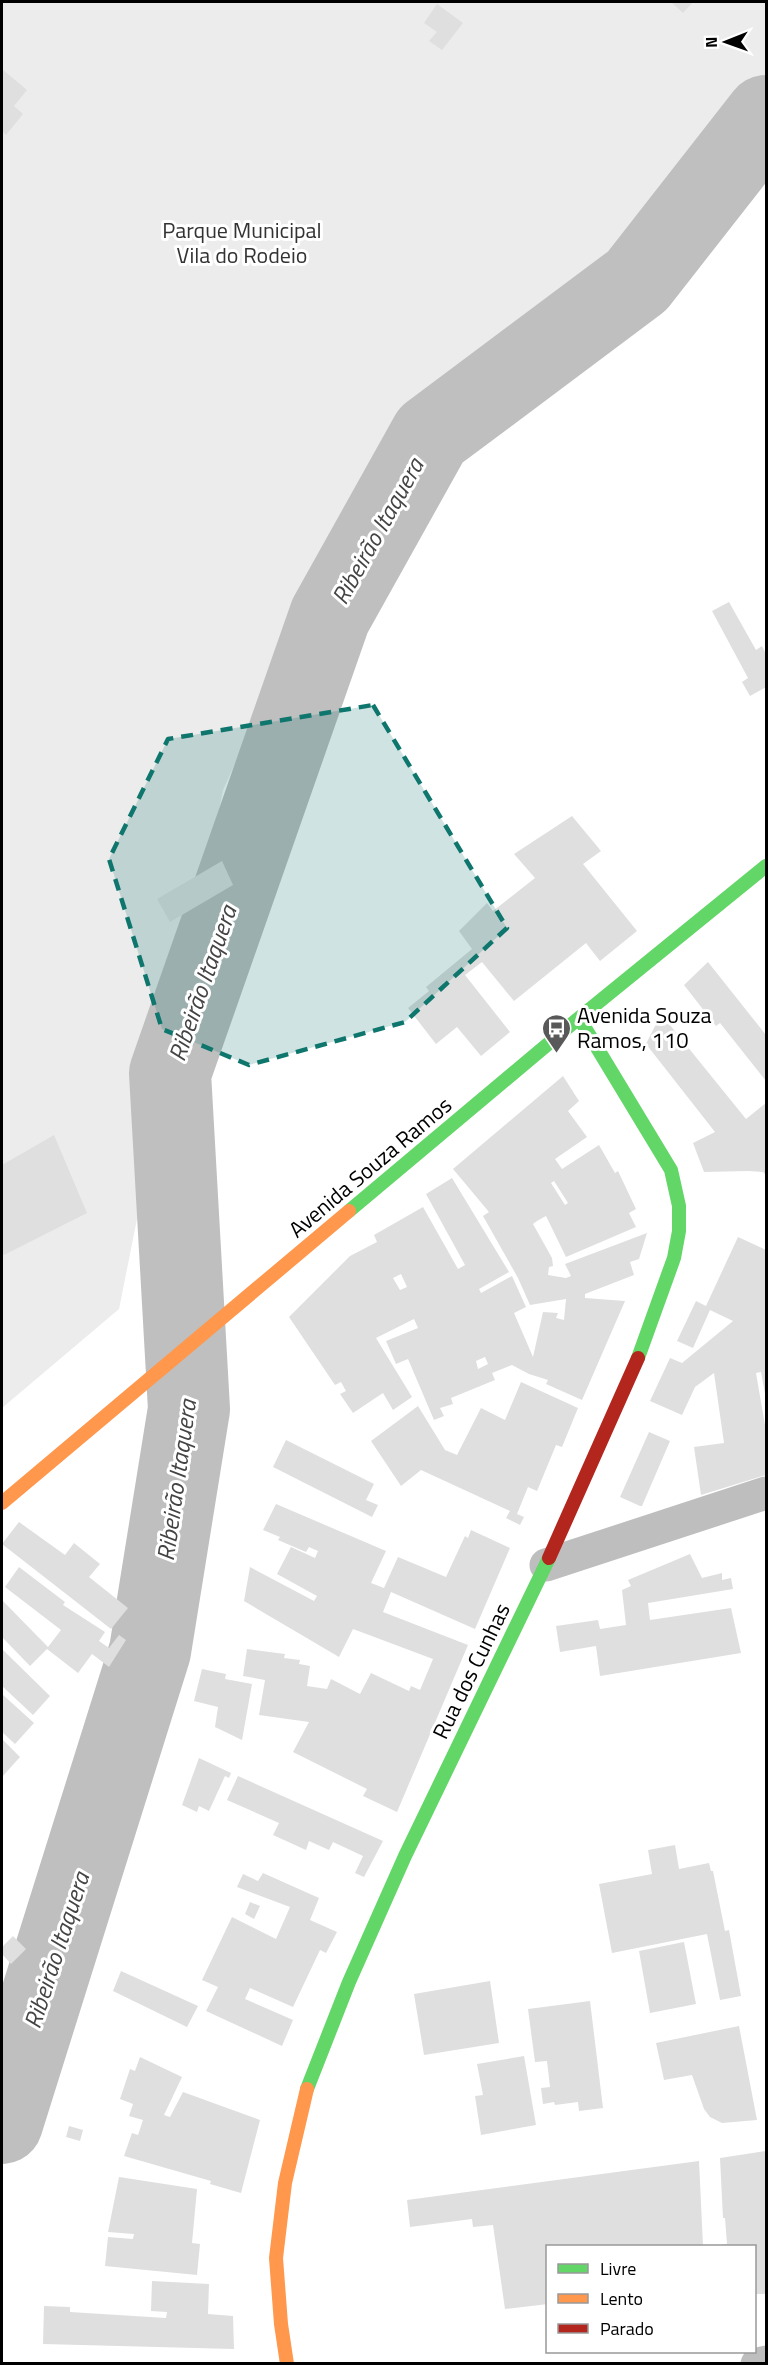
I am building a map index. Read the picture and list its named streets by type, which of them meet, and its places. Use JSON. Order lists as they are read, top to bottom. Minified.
{"streets":{"street":["Avenida Souza Ramos","Rua dos Cunhas"]},"crossings":[["Avenida Souza Ramos","Rua dos Cunhas"]],"water":["Ribeirão Itaquera"],"parks":["Parque Municipal Vila do Rodeio"],"places":{"bus stop":["Avenida Souza Ramos, 110"]},"legend":["Livre","Lento","Parado"],"north":"left"}
